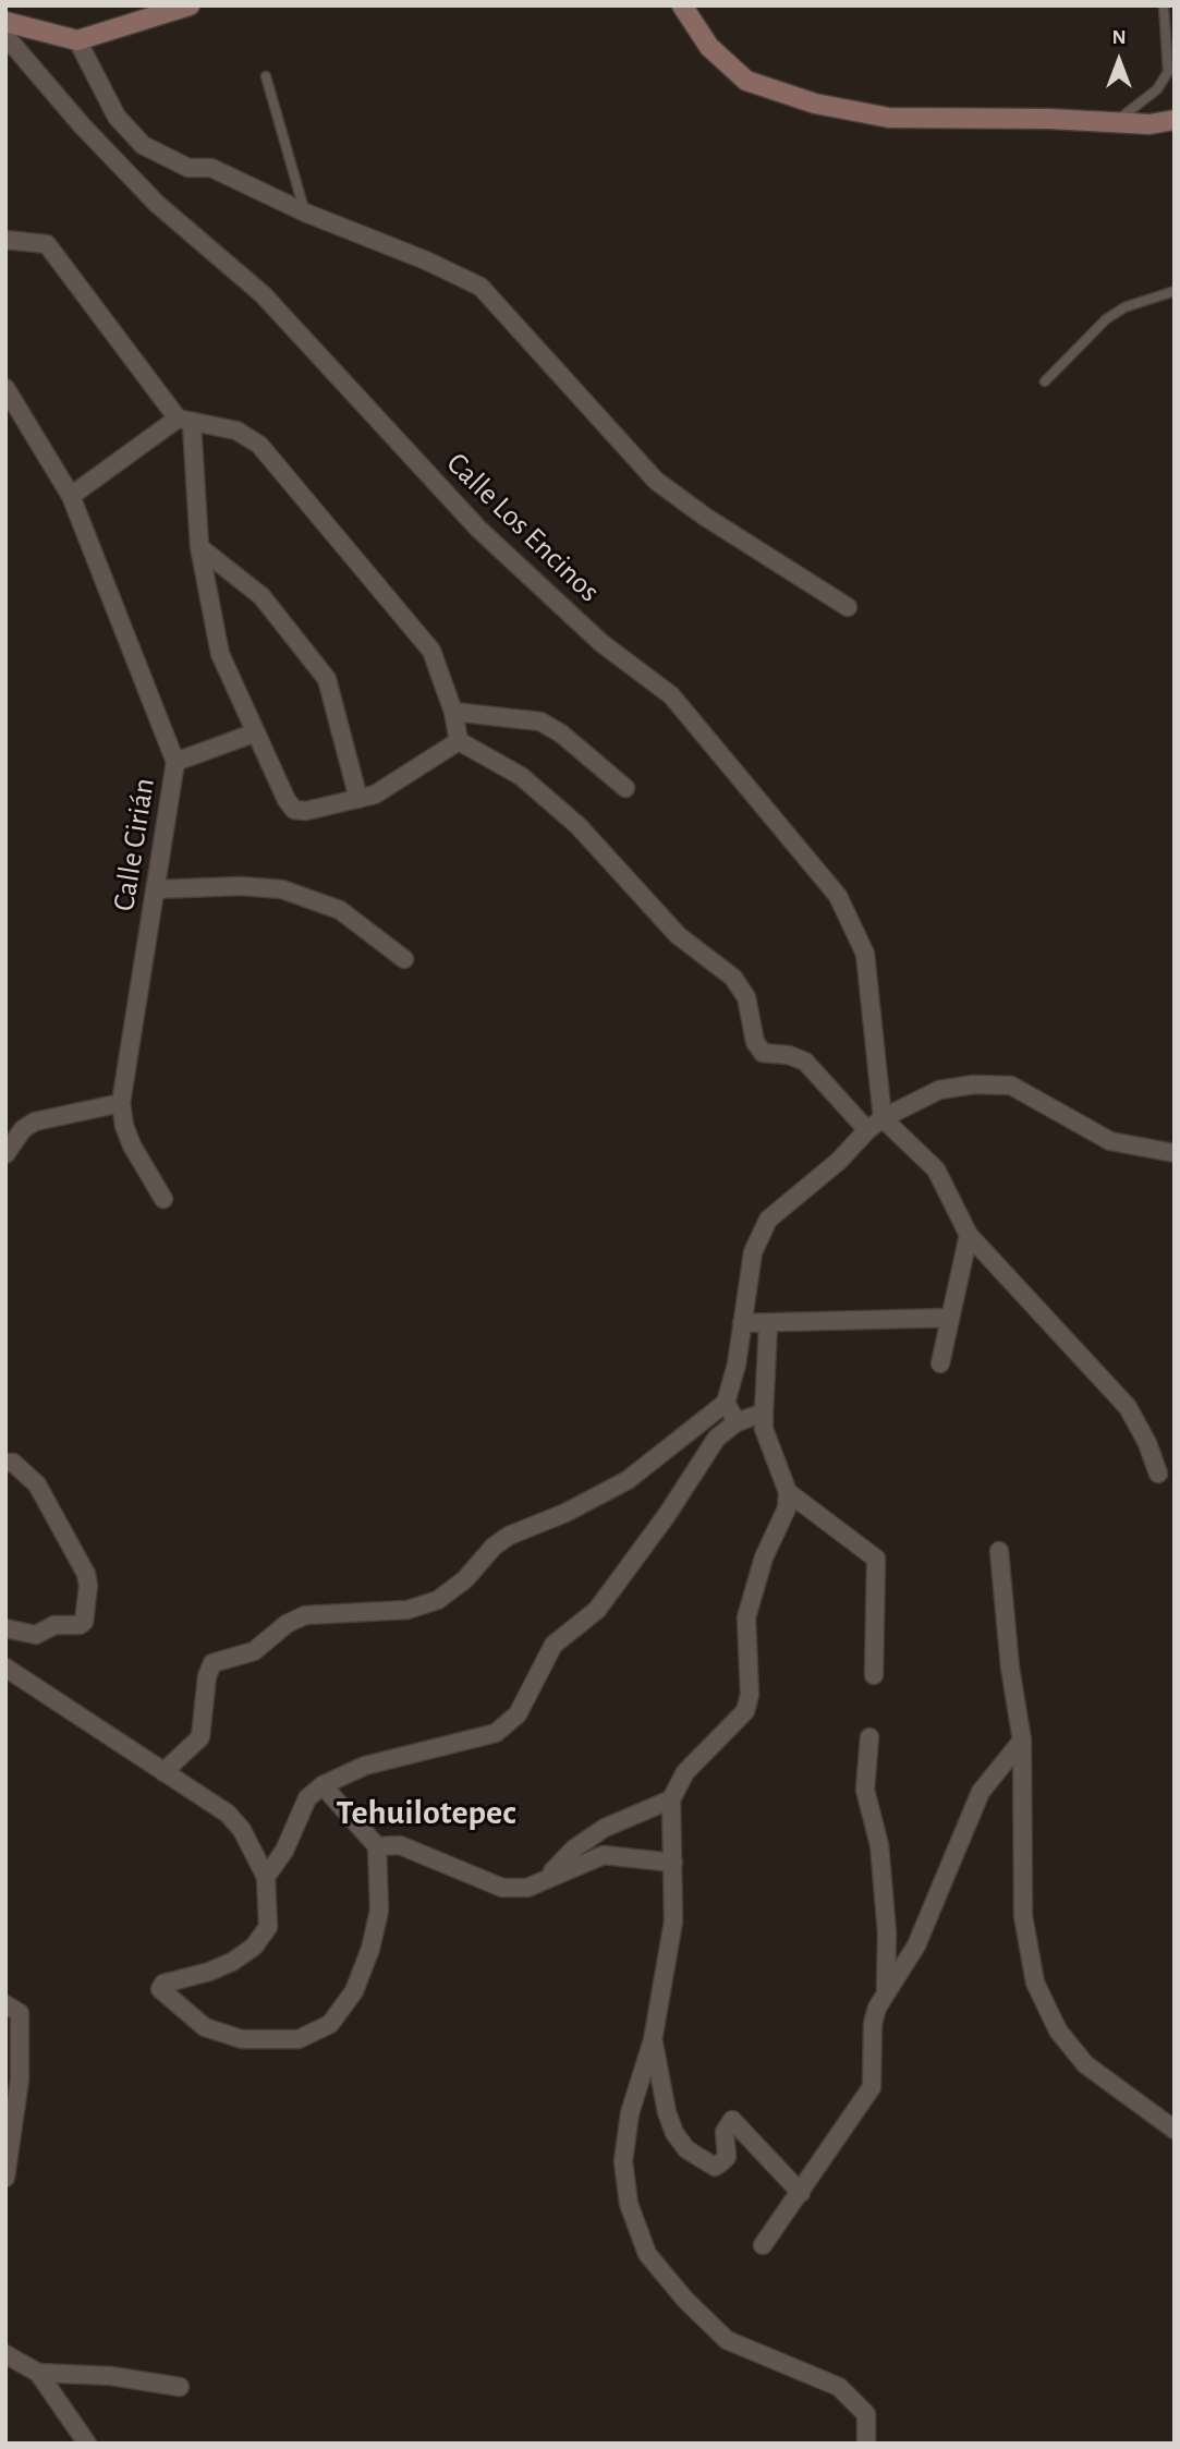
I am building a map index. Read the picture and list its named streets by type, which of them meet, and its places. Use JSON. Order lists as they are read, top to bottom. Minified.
{"streets":{"street":["Calle Los Encinos","Calle Cirián"]},"districts":["Tehuilotepec"],"north":"top"}
